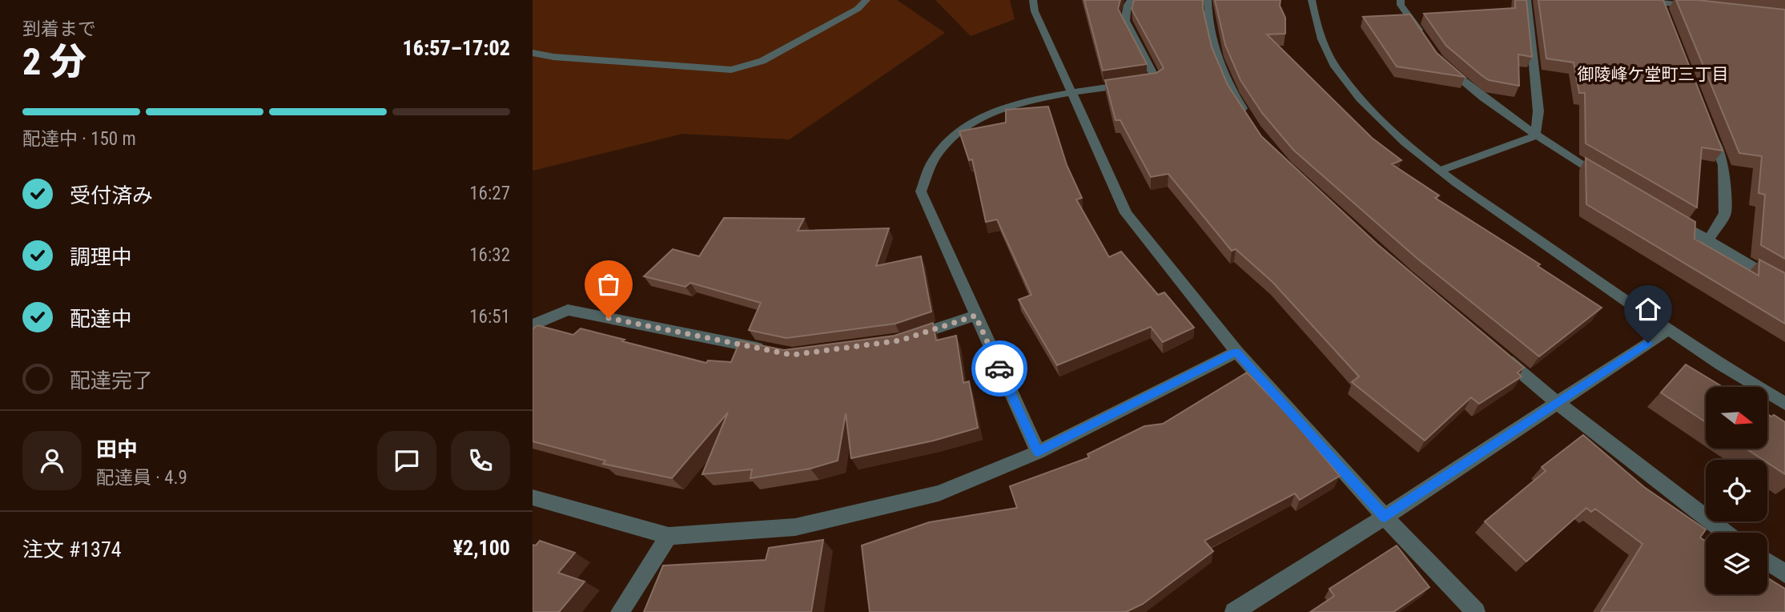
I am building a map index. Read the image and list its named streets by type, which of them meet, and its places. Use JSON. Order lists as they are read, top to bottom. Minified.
{"districts":["御陵峰ケ堂町三丁目"],"north":"right","page":{"heading":["2 分","到着まで","16:57–17:02"],"panel":["田中","配達員 · 4.9","注文 #1374","¥2,100"],"bar":"配達中 · 150 m","list":[["受付済み","16:27"],["調理中","16:32"],["配達中","16:51"],"配達完了"]}}
